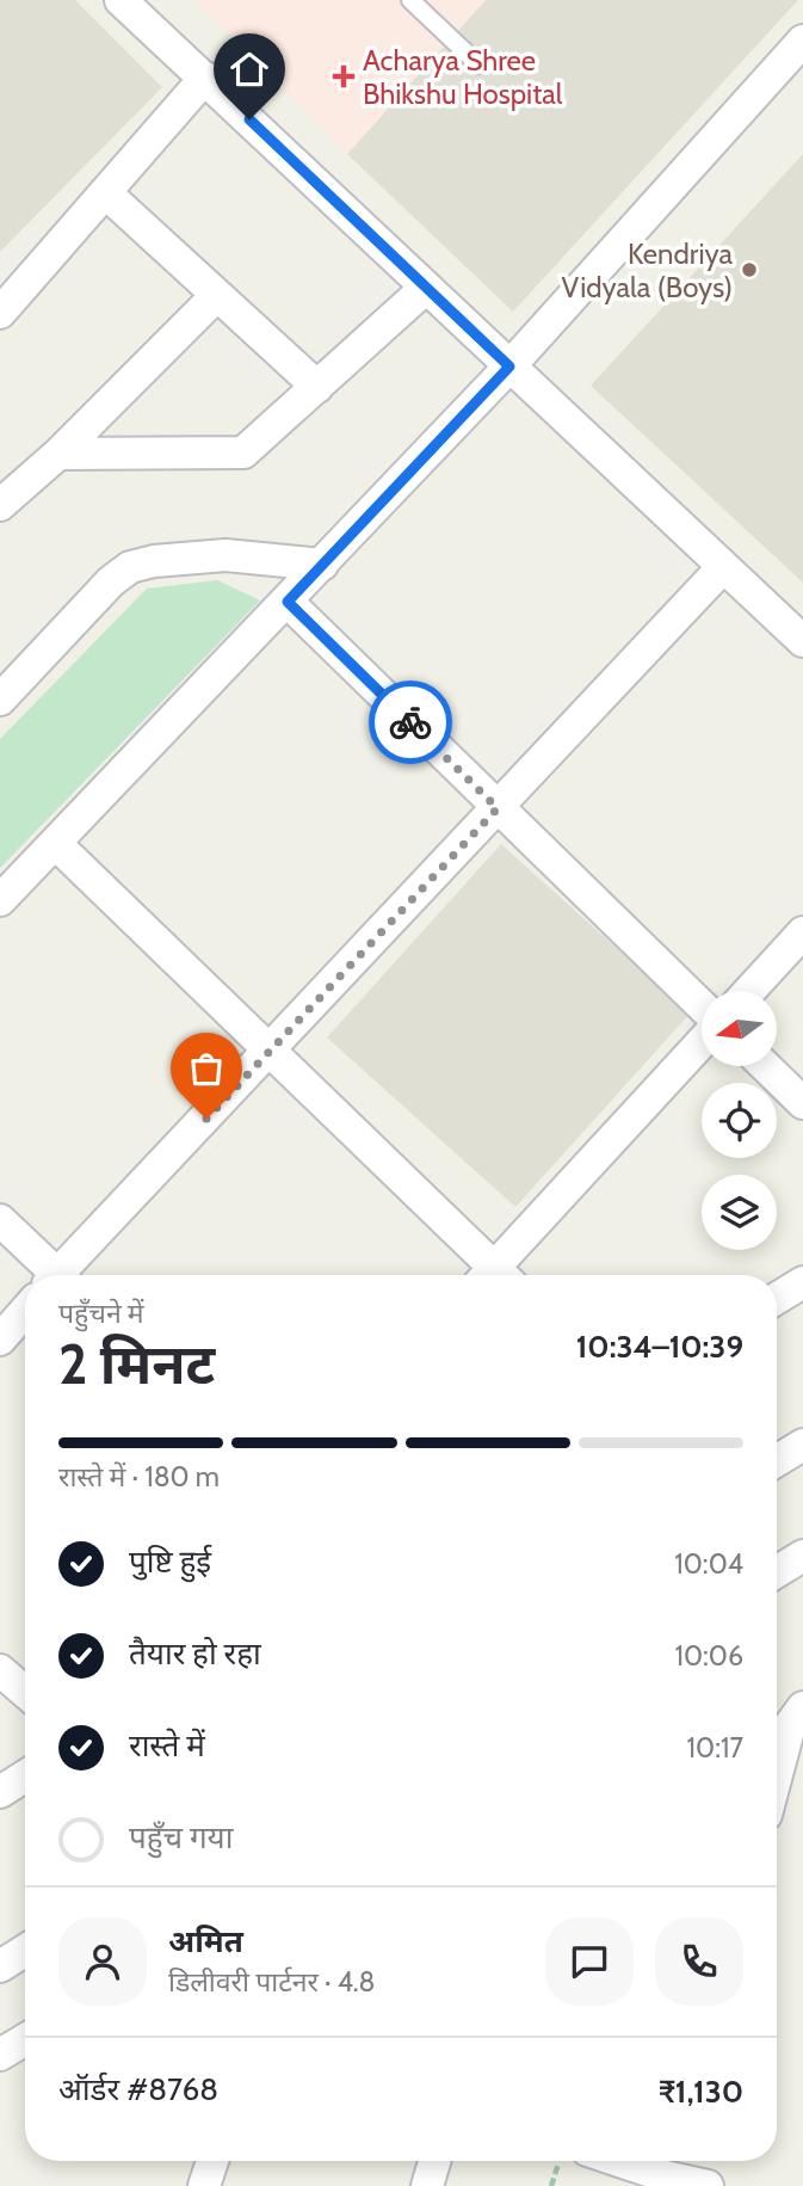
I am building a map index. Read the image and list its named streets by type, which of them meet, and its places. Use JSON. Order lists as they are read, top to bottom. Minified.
{"places":{"health":["Acharya Shree Bhikshu Hospital"],"other":["Kendriya Vidyala (Boys)"]},"north":"left","page":{"heading":["2 मिनट","पहुँचने में","10:34–10:39"],"panel":["अमित","डिलीवरी पार्टनर · 4.8","ऑर्डर #8768","₹1,130"],"bar":"रास्ते में · 180 m","list":[["पुष्टि हुई","10:04"],["तैयार हो रहा","10:06"],["रास्ते में","10:17"],"पहुँच गया"]}}
